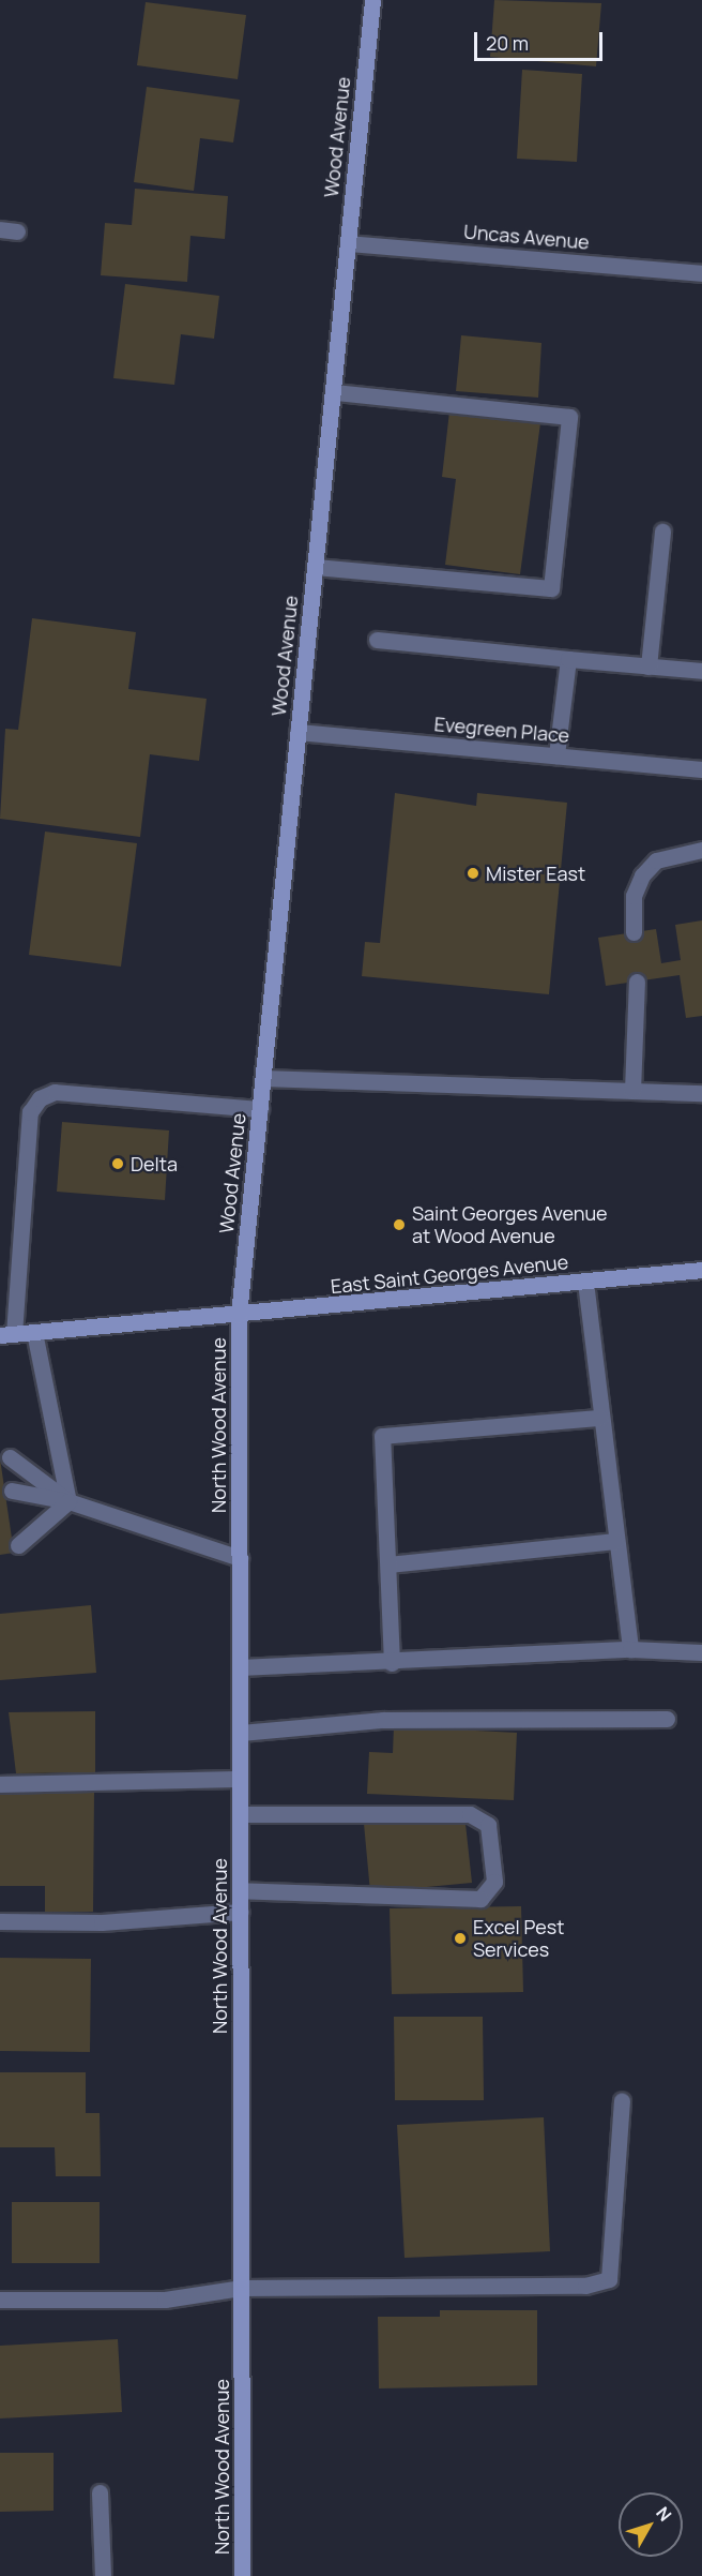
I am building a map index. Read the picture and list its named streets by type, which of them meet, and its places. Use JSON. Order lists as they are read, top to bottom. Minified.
{"streets":{"main road":["Wood Avenue","East Saint Georges Avenue","North Wood Avenue"],"street":["Uncas Avenue","Evegreen Place"]},"crossings":[["Wood Avenue","Uncas Avenue"],["Wood Avenue","Evegreen Place"],["Wood Avenue","East Saint Georges Avenue"],["Wood Avenue","North Wood Avenue"],["East Saint Georges Avenue","North Wood Avenue"]],"places":["Mister East","Delta","Saint Georges Avenue at Wood Avenue","Excel Pest Services"],"scale_bar":"20 m","north":"top right"}
